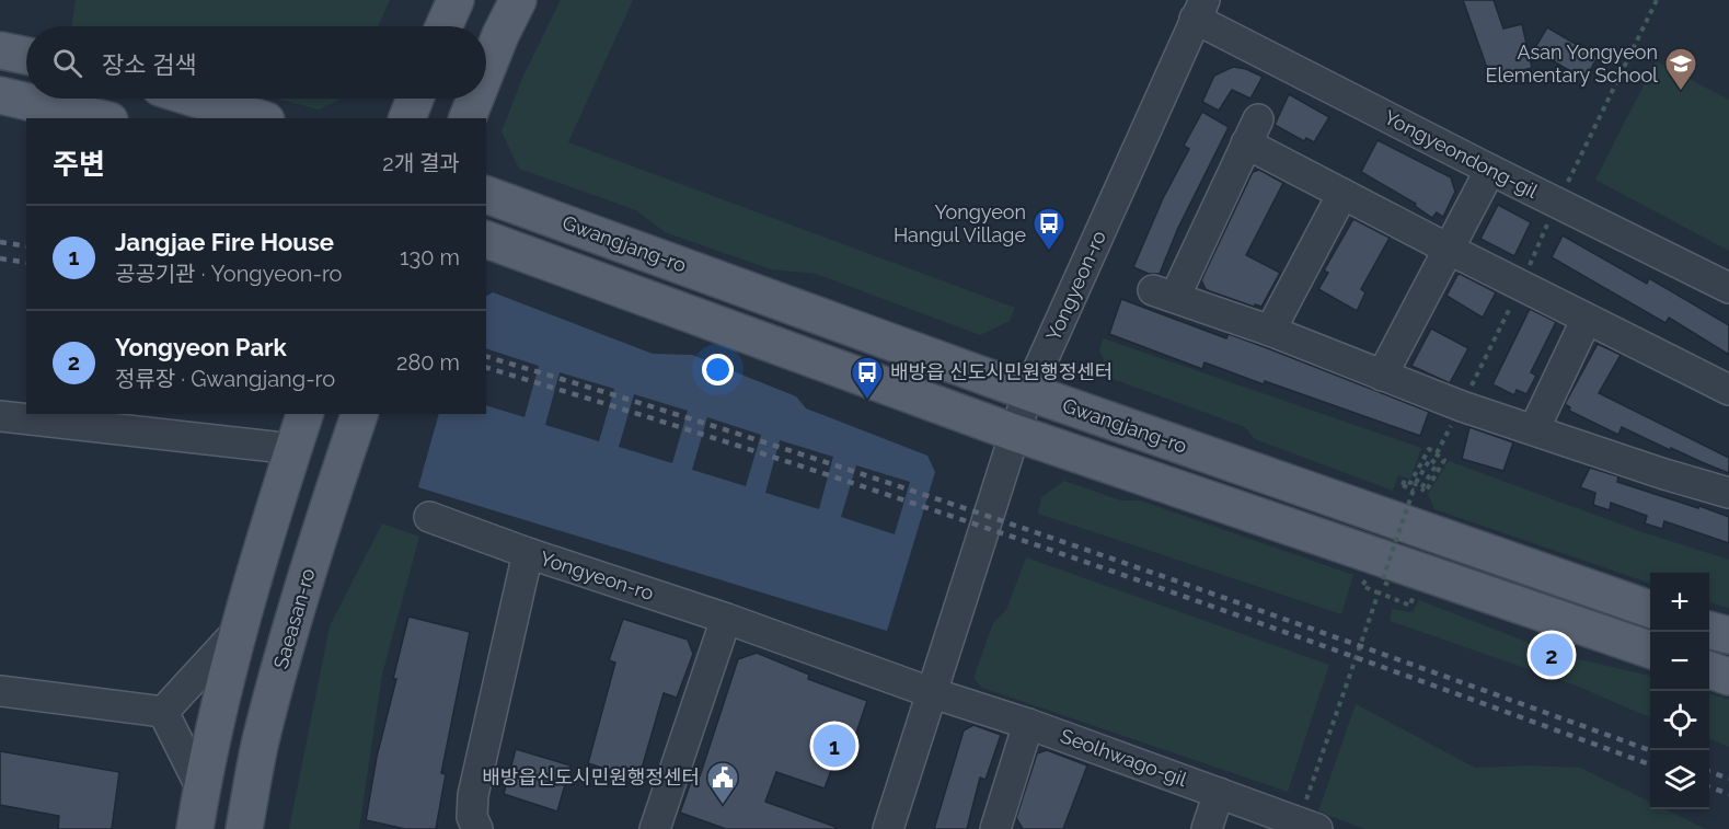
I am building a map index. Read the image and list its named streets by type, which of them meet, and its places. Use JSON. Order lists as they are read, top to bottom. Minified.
{"streets":{"main road":["Gwangjang-ro","Saeasan-ro"],"street":["Yongyeondong-gil","Yongyeon-ro","Seolhwago-gil"]},"crossings":[["Yongyeondong-gil","Yongyeon-ro"],["Gwangjang-ro","Yongyeon-ro"],["Yongyeon-ro","Seolhwago-gil"]],"places":{"school or university":["Asan Yongyeon Elementary School"],"bus stop":["Yongyeon Hangul Village","배방읍 신도시민원행정센터"],"public building":["배방읍신도시민원행정센터"]},"page":{"search":"장소 검색","heading":["주변","2개 결과"],"list":[{"mark":"1","name":"Jangjae Fire House","note":"공공기관 · Yongyeon-ro","value":"130 m"},{"mark":"2","name":"Yongyeon Park","note":"정류장 · Gwangjang-ro","value":"280 m"}],"map_buttons":["+","−"],"pins":["2","1"]}}
